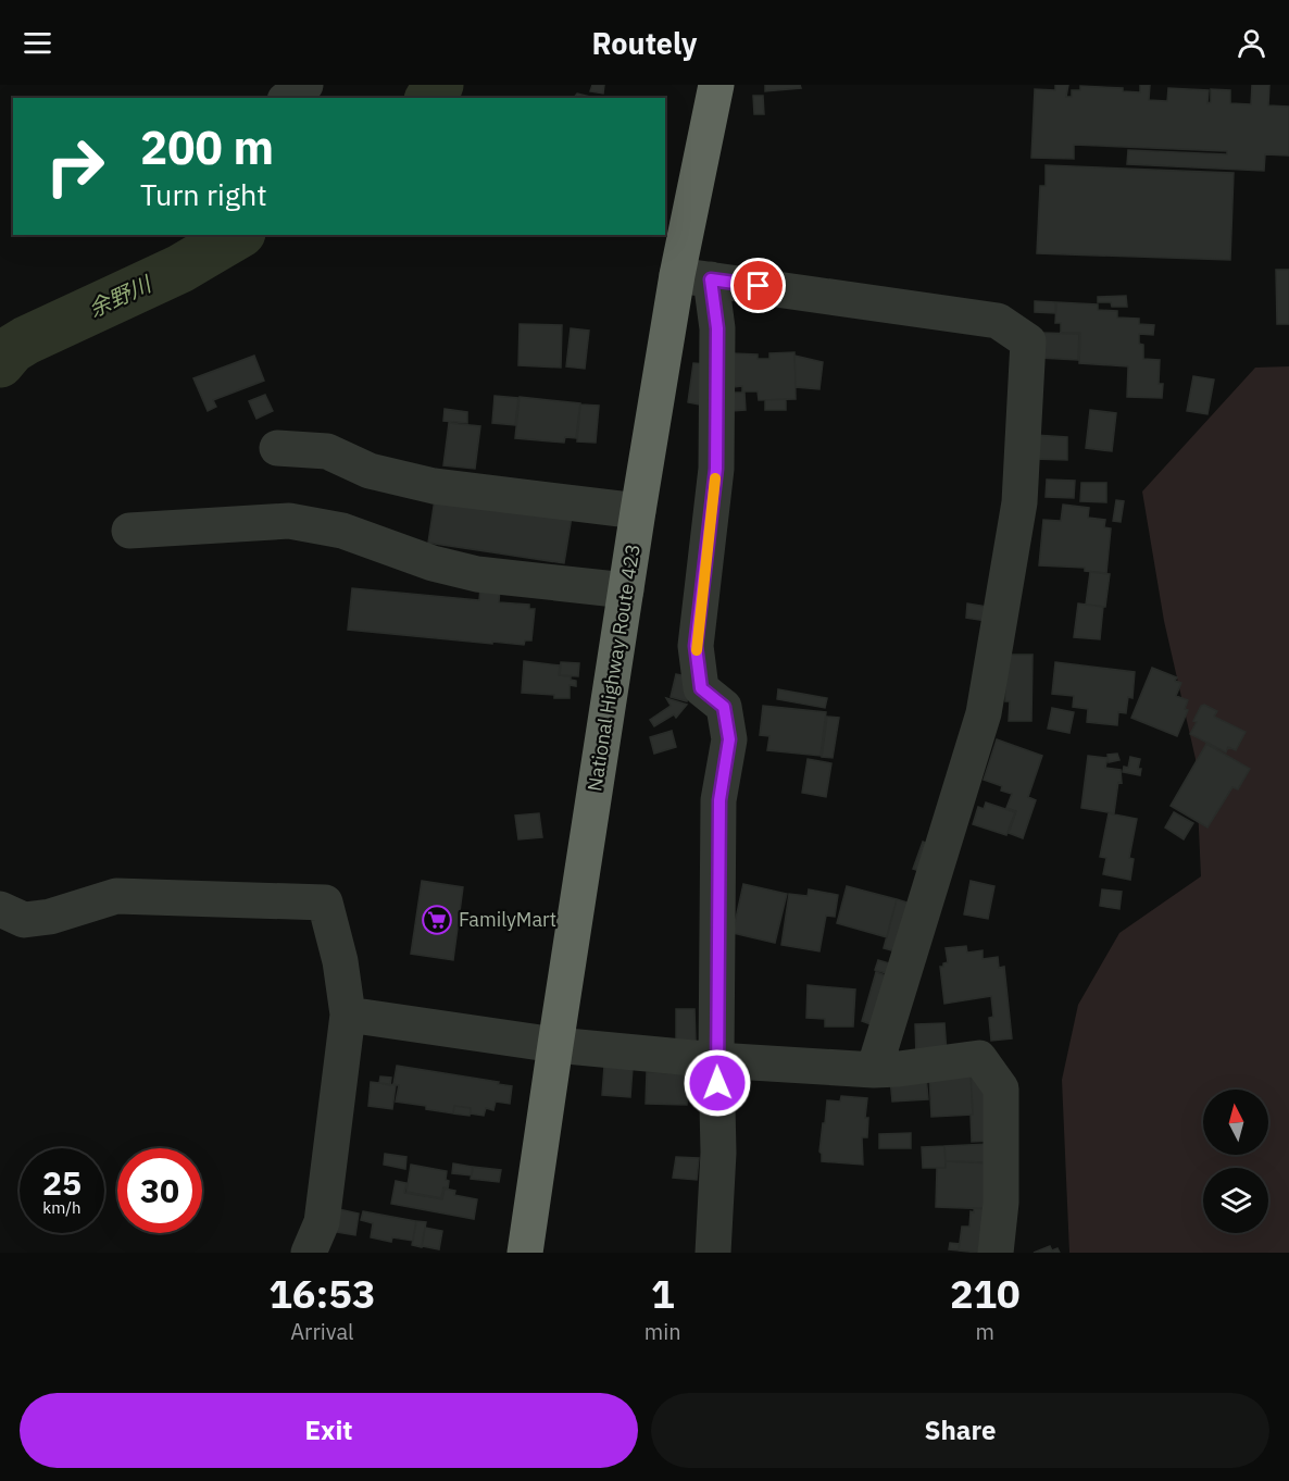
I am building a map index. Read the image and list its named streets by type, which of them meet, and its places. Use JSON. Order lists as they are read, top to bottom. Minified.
{"streets":{"highway":["National Highway Route 423"]},"water":["余野川"],"places":{"supermarket":["FamilyMart"]},"north":"top","page":{"header":"Routely","turn":["200 m","Turn right"],"speed":"25 km/h","limit":"30","eta":["16:53","Arrival","1","min","210","m"],"buttons":["Exit","Share"]}}
